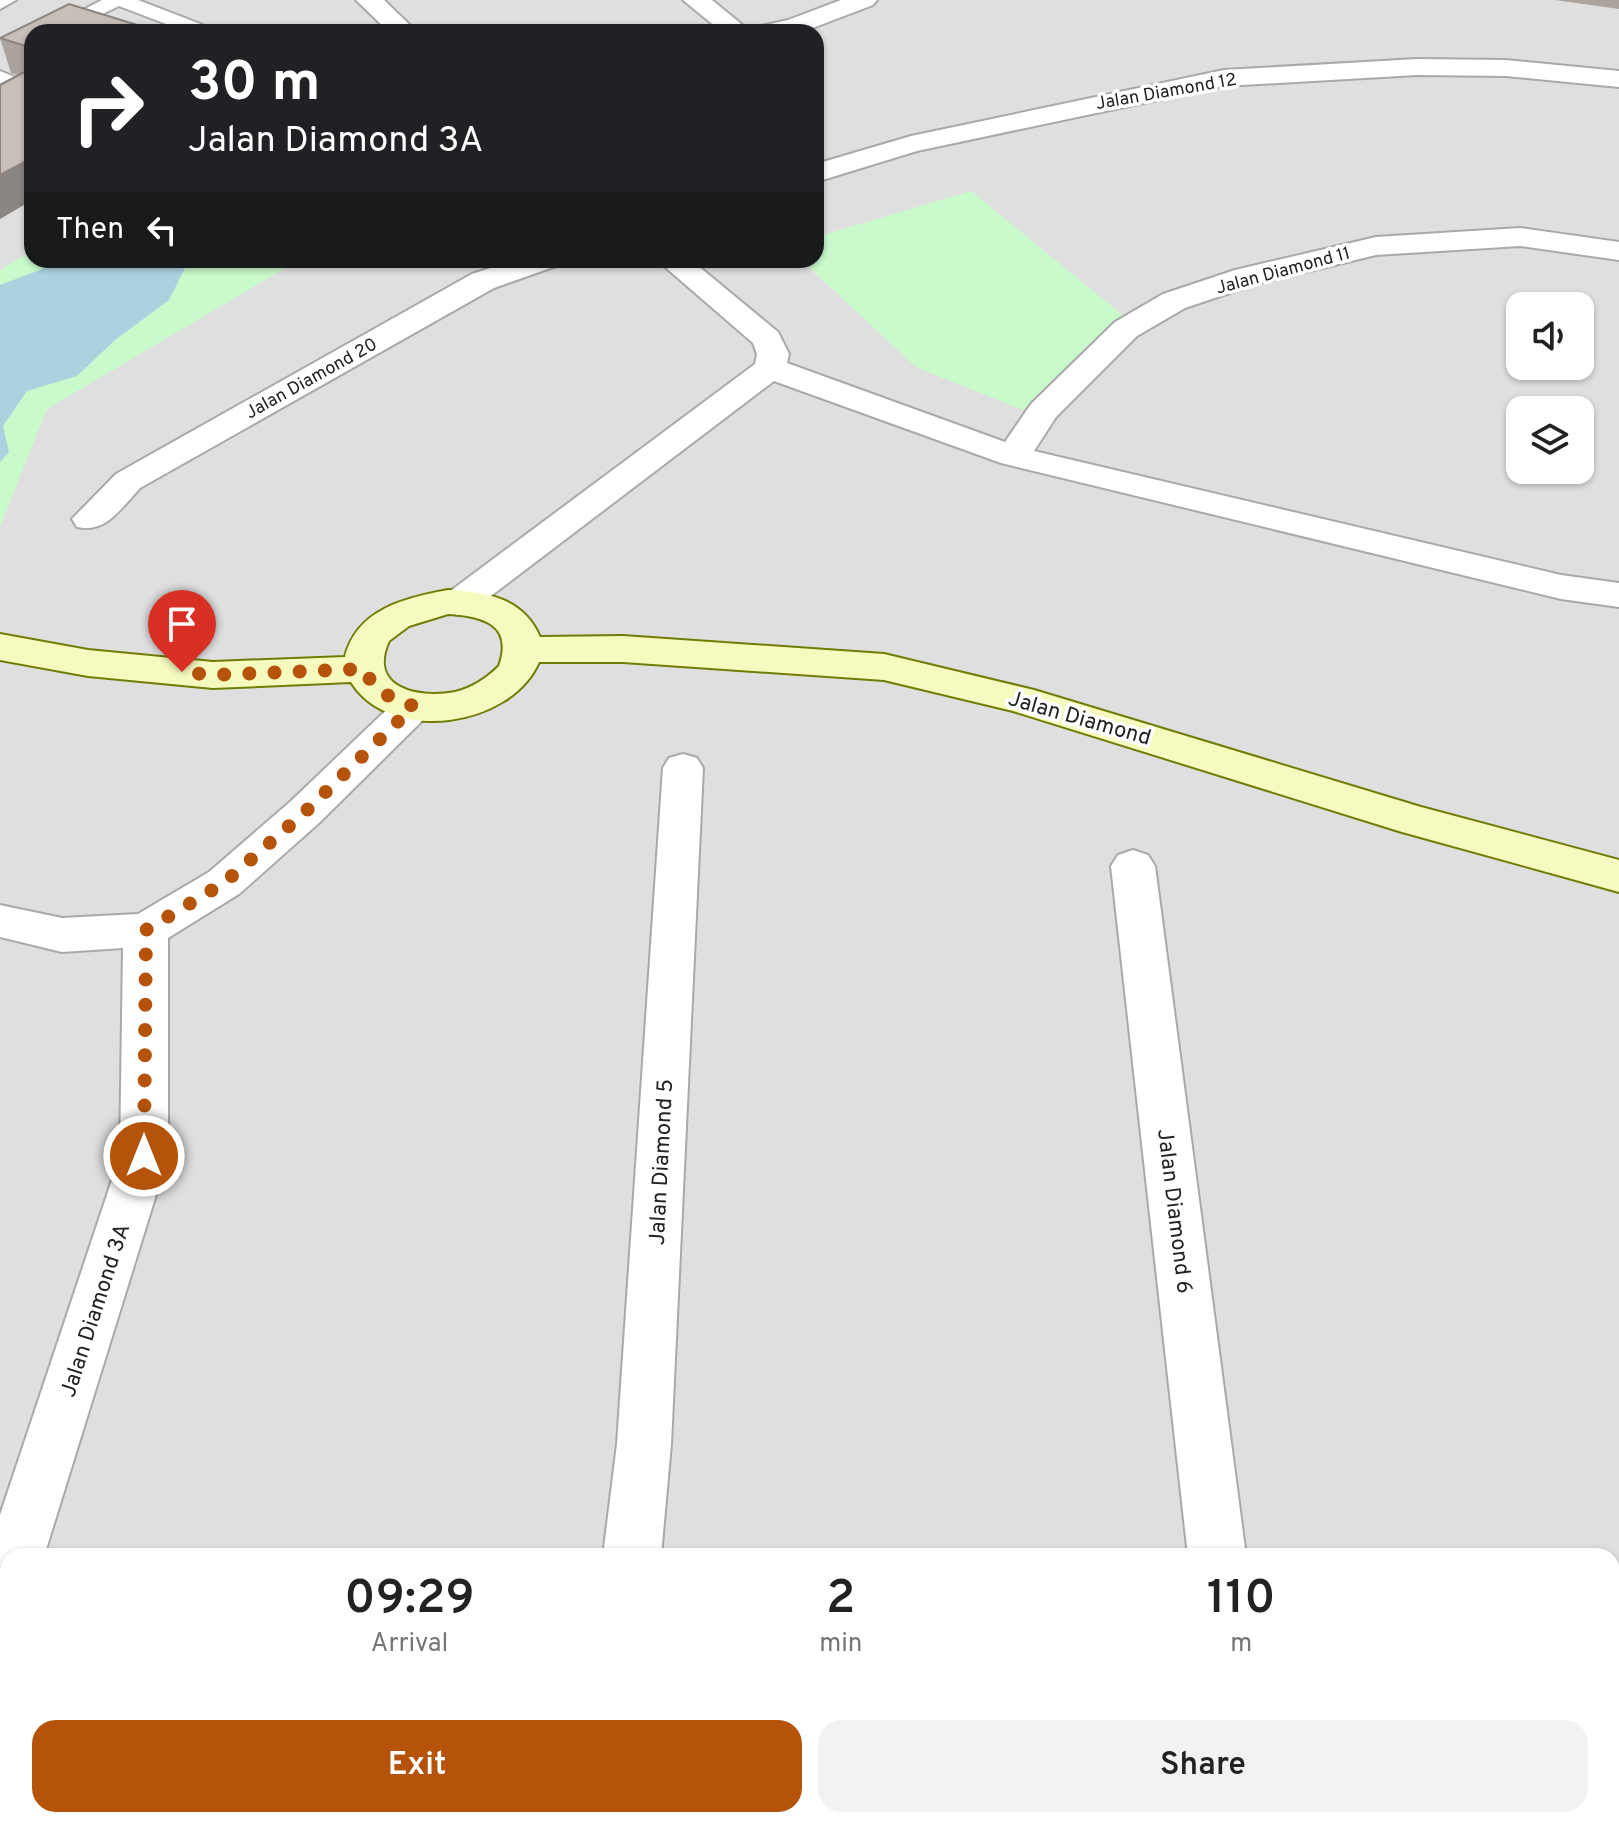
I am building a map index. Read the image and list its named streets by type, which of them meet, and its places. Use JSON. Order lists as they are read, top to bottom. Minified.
{"streets":{"street":["Jalan Diamond 12","Jalan Diamond 11","Jalan Diamond 20","Jalan Diamond","Jalan Diamond 5","Jalan Diamond 6","Jalan Diamond 3A"]},"page":{"turn":["30 m","Jalan Diamond 3A"],"then":"Then","eta":["09:29","Arrival","2","min","110","m"],"buttons":["Exit","Share"]}}
